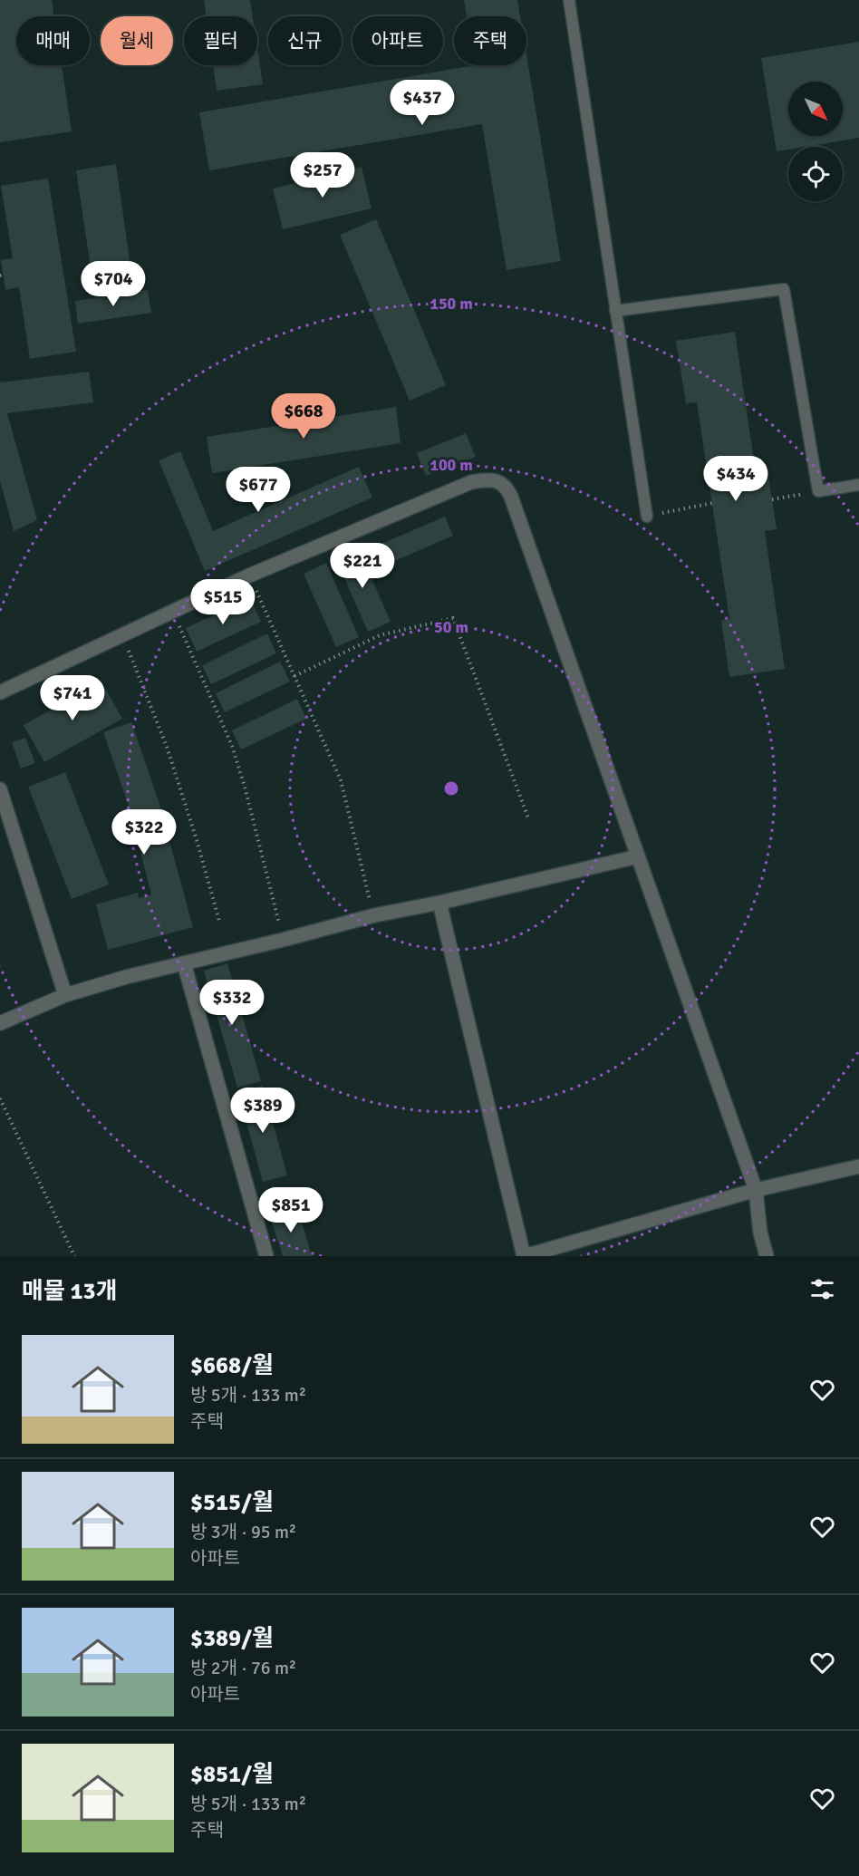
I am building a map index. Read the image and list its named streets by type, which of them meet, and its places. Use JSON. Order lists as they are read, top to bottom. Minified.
{"north":"bottom right","page":{"chip":["매매","월세","필터","신규","아파트","주택"],"price":["$437","$257","$704","$668","$434","$677","$221","$515","$741","$322","$332","$389","$851"],"heading":"매물 13개","list":[{"name":"$668/월","note":"방 5개 · 133 m² · 주택"},{"name":"$515/월","note":"방 3개 · 95 m² · 아파트"},{"name":"$389/월","note":"방 2개 · 76 m² · 아파트"},{"name":"$851/월","note":"방 5개 · 133 m² · 주택"}]},"rings":["150 m","100 m","50 m"]}
